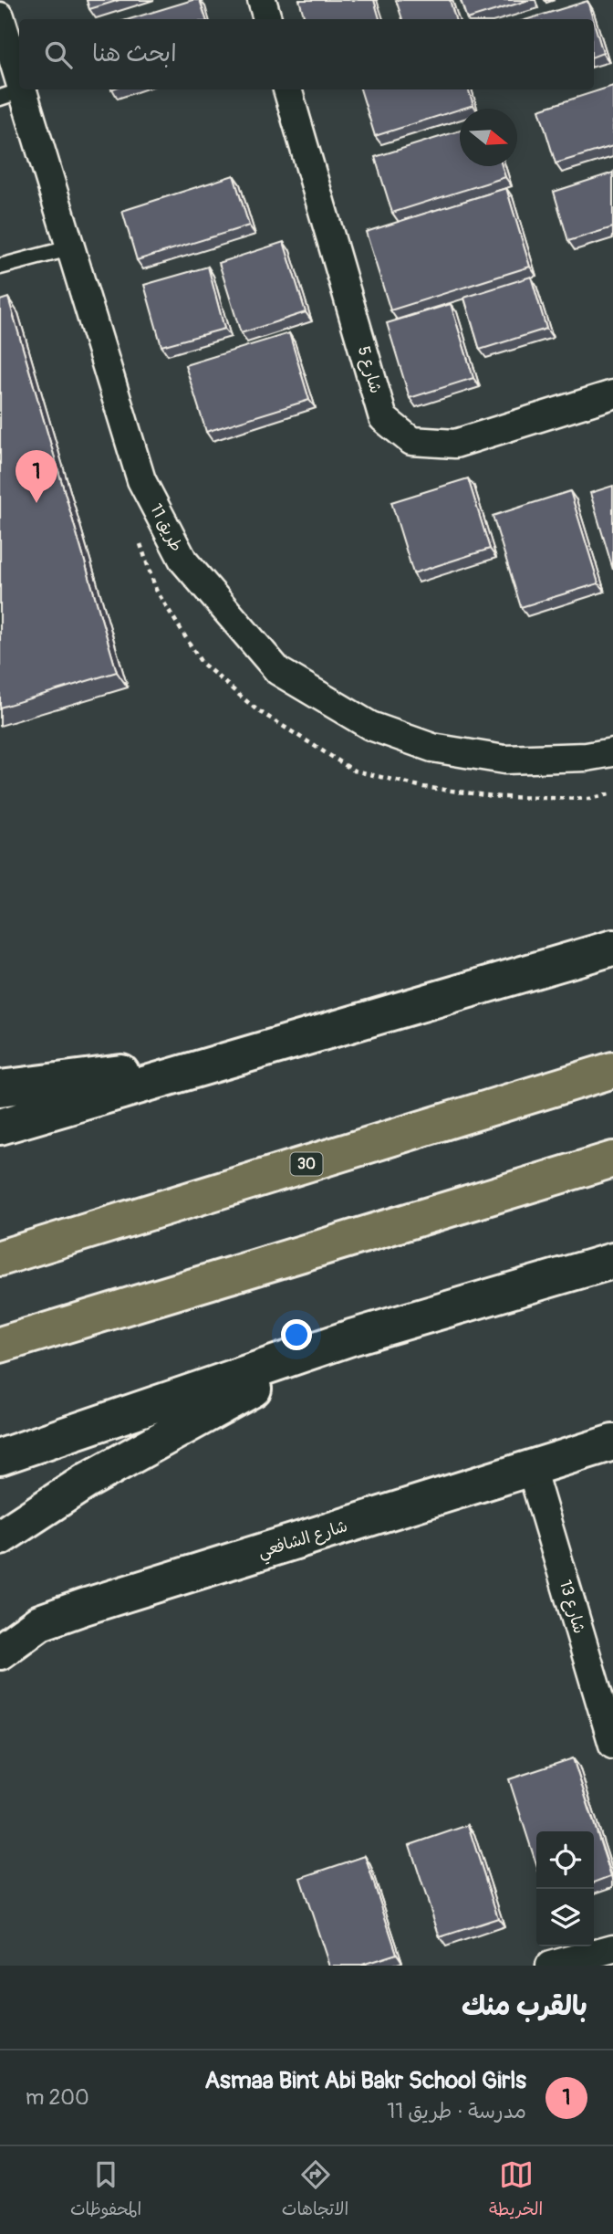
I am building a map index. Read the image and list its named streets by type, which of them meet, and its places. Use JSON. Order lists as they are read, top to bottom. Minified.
{"streets":{"highway":["30"],"main road":["شارع الشافعي"],"street":["شارع 5","طريق 11","شارع 13"]},"crossings":[["شارع الشافعي","شارع 13"]],"north":"right","page":{"search":"ابحث هنا","pins":"1","heading":"بالقرب منك","list":[{"mark":"1","name":"Asmaa Bint Abi Bakr School Girls","note":"مدرسة · طريق 11","value":"200 m"}],"nav":["الخريطة","الاتجاهات","المحفوظات"]}}
